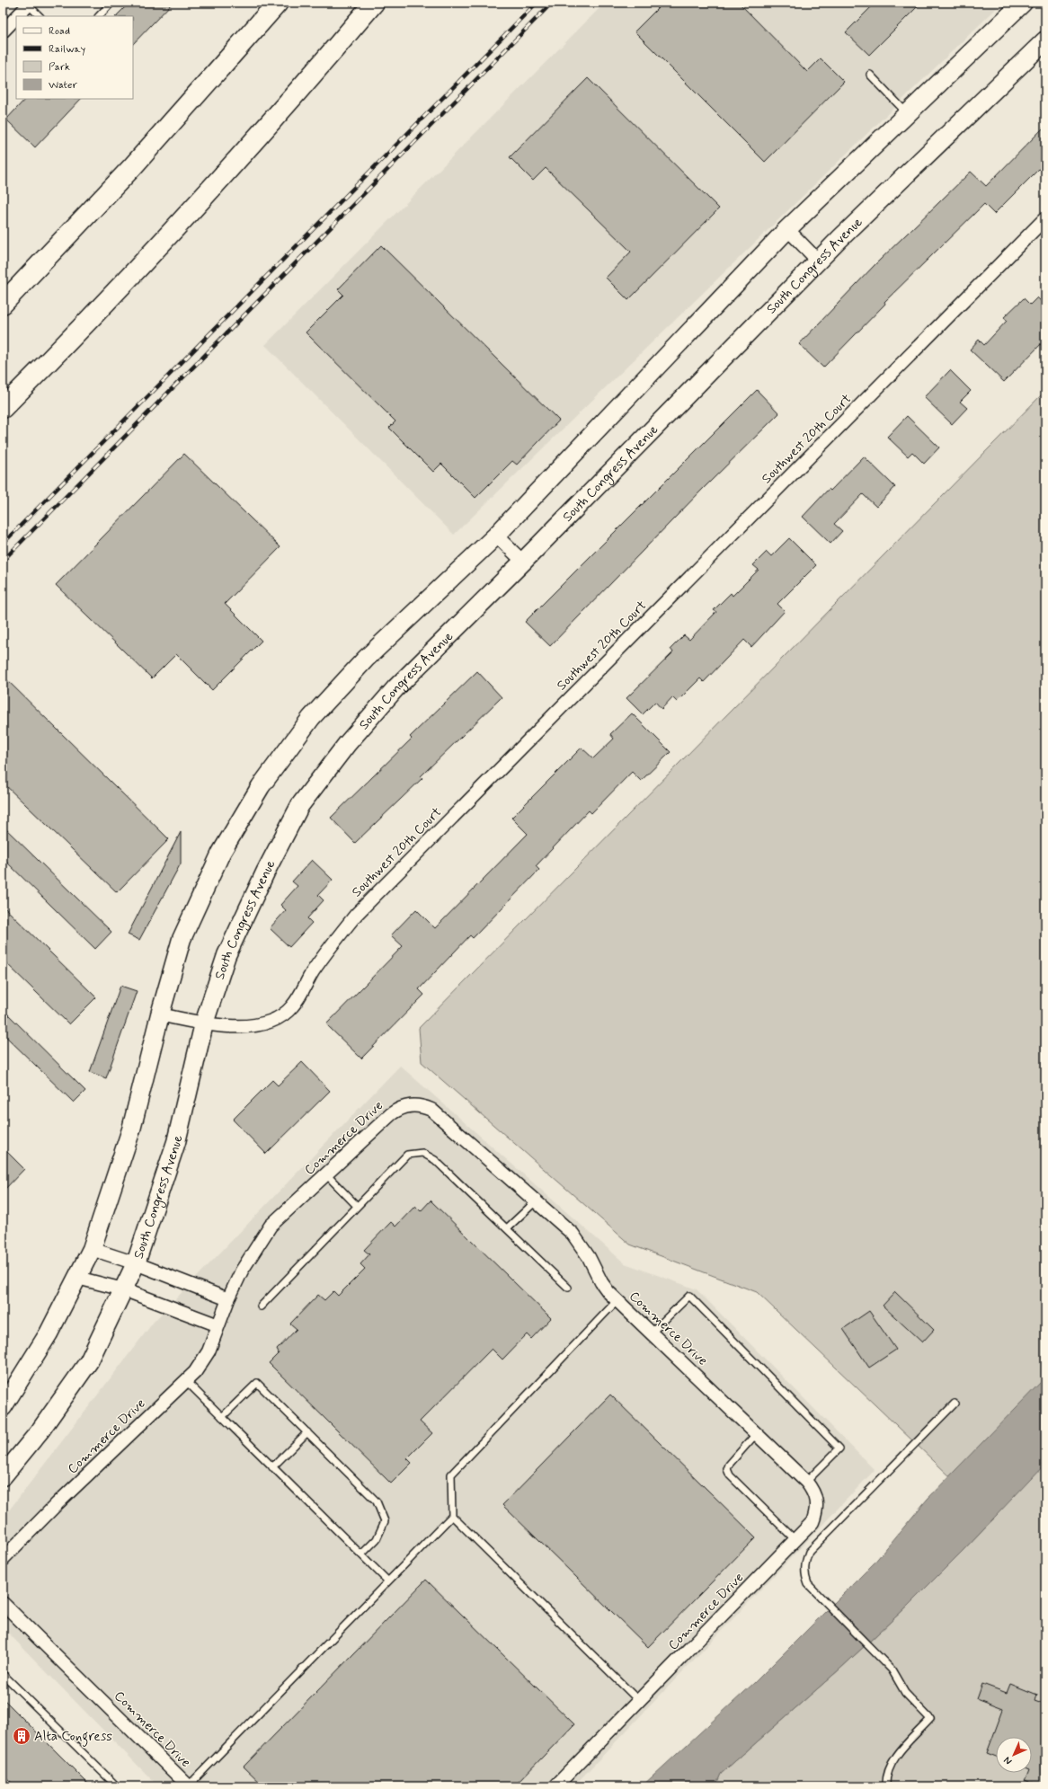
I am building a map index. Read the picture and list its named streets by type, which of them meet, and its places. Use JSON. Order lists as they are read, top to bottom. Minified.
{"streets":{"main road":["South Congress Avenue"],"street":["Southwest 20th Court","Commerce Drive"]},"crossings":[["South Congress Avenue","Southwest 20th Court"]],"places":{"building":["Alta Congress"]},"legend":["Road","Railway","Park","Water"],"north":"bottom left"}
